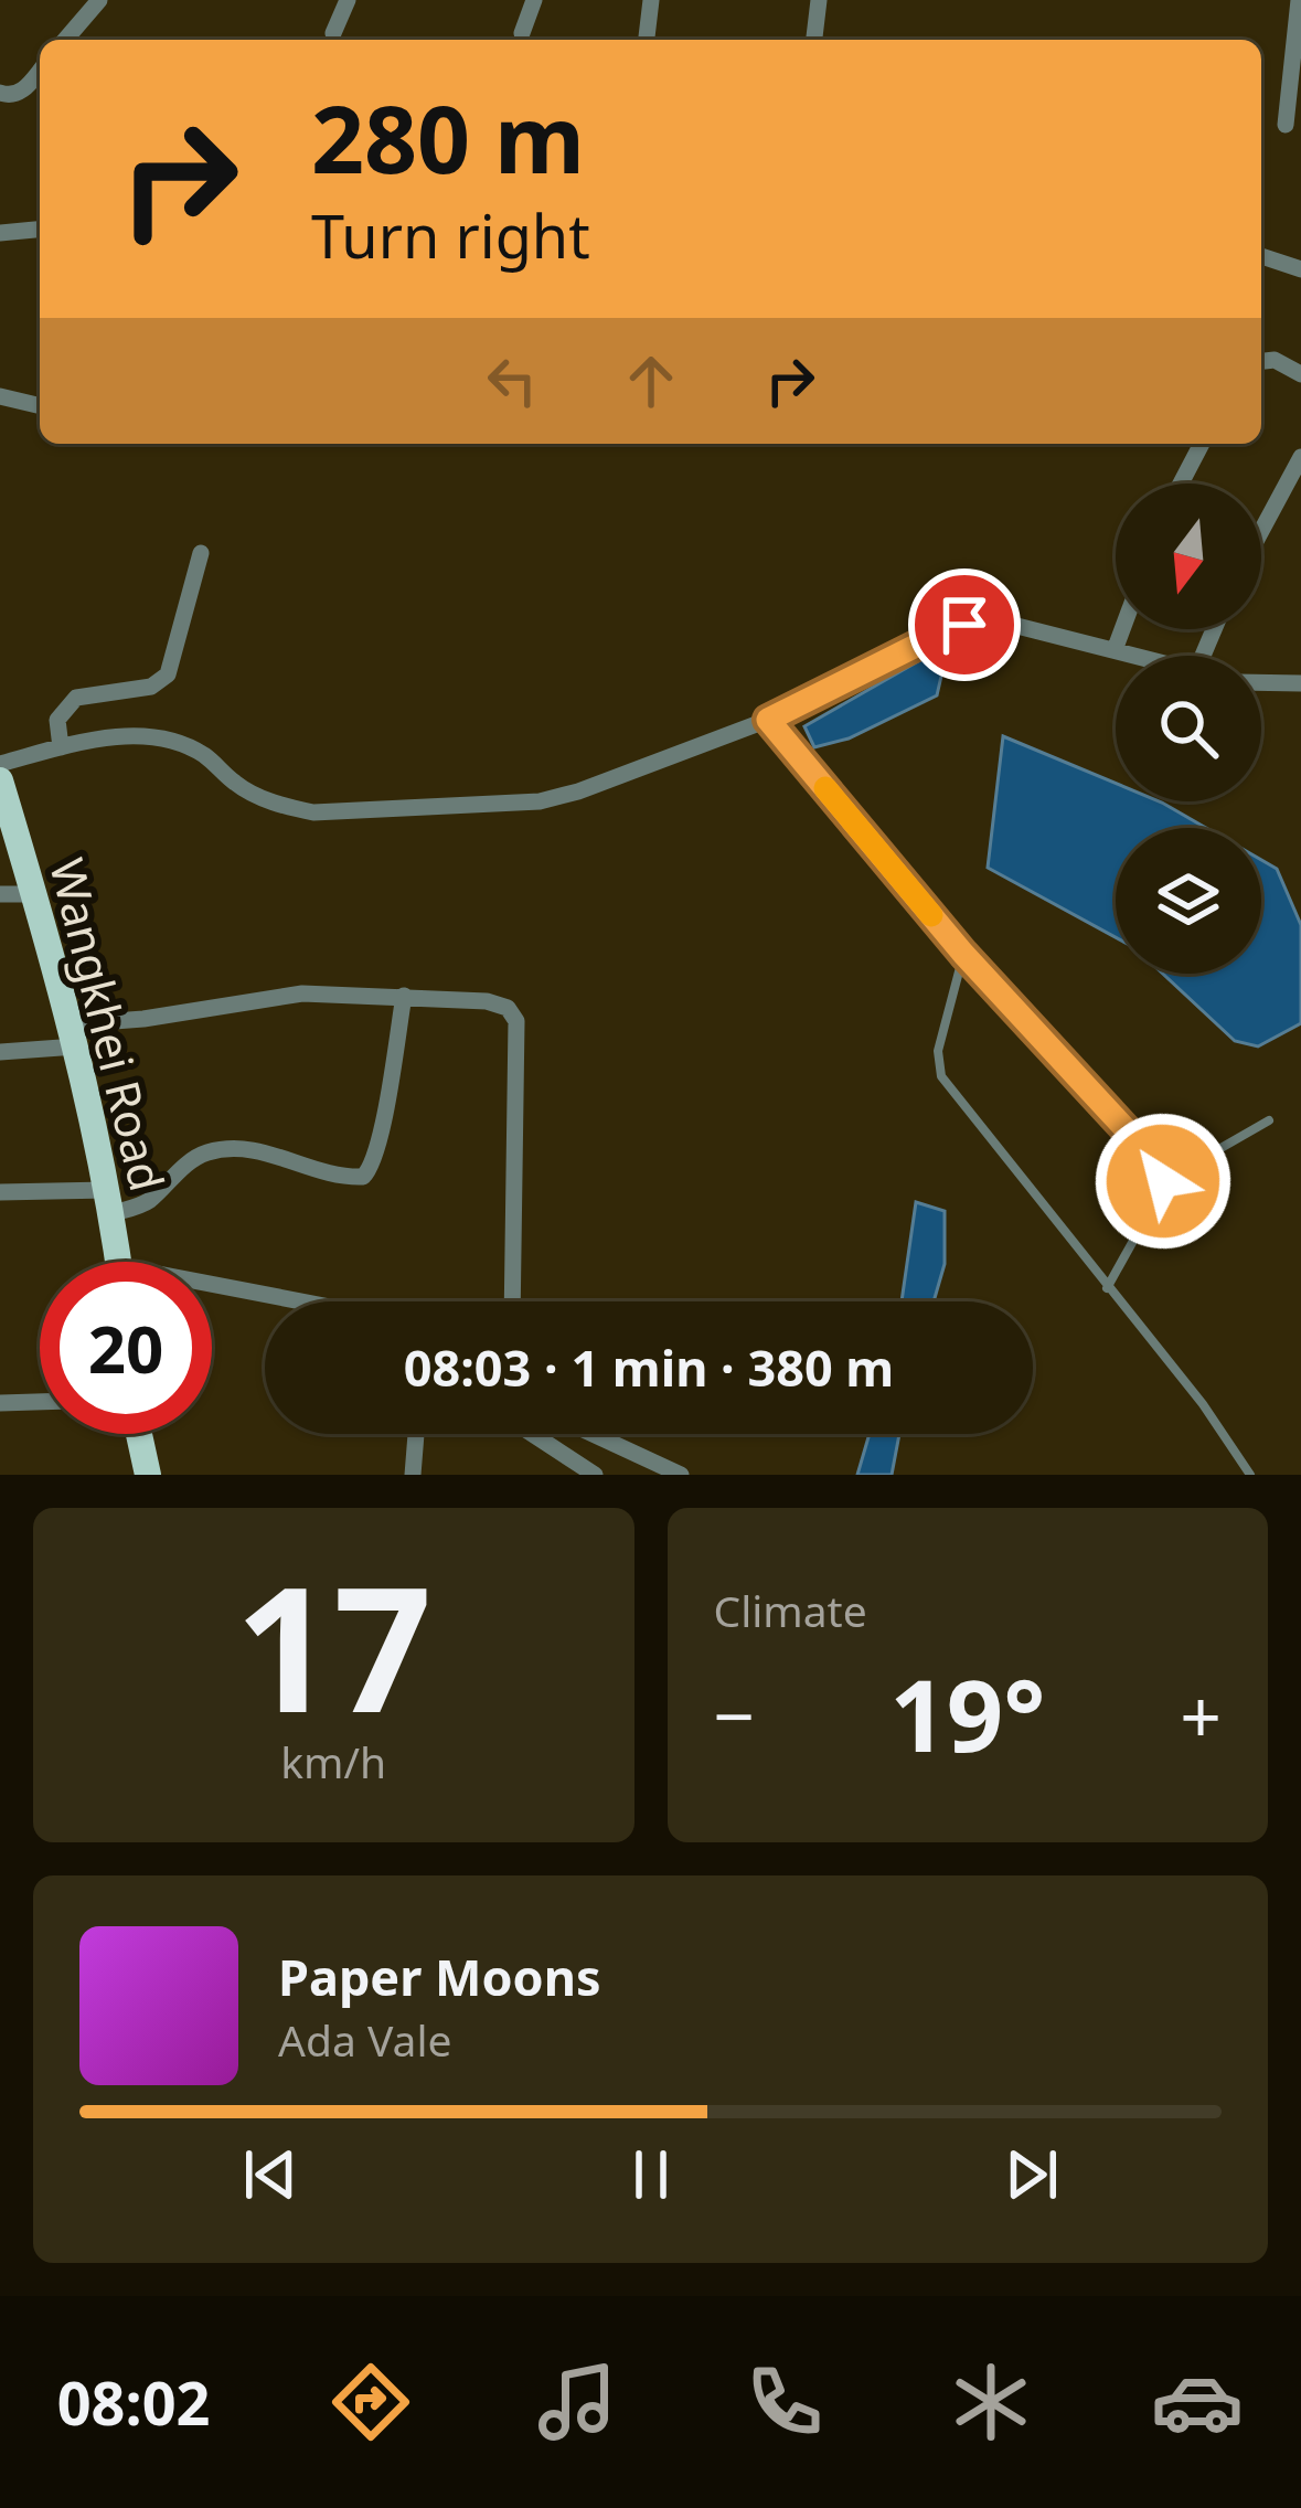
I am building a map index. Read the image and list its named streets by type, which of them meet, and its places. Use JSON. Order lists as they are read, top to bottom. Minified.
{"streets":{"main road":["Wangkhei Road"]},"north":"bottom","page":{"turn":["280 m","Turn right"],"limit":"20","trip":"08:03 · 1 min · 380 m","tile":[["17","km/h"],"Climate"],"heat":["−","19°","+"],"song":["Paper Moons","Ada Vale"],"tabs":"08:02"}}
